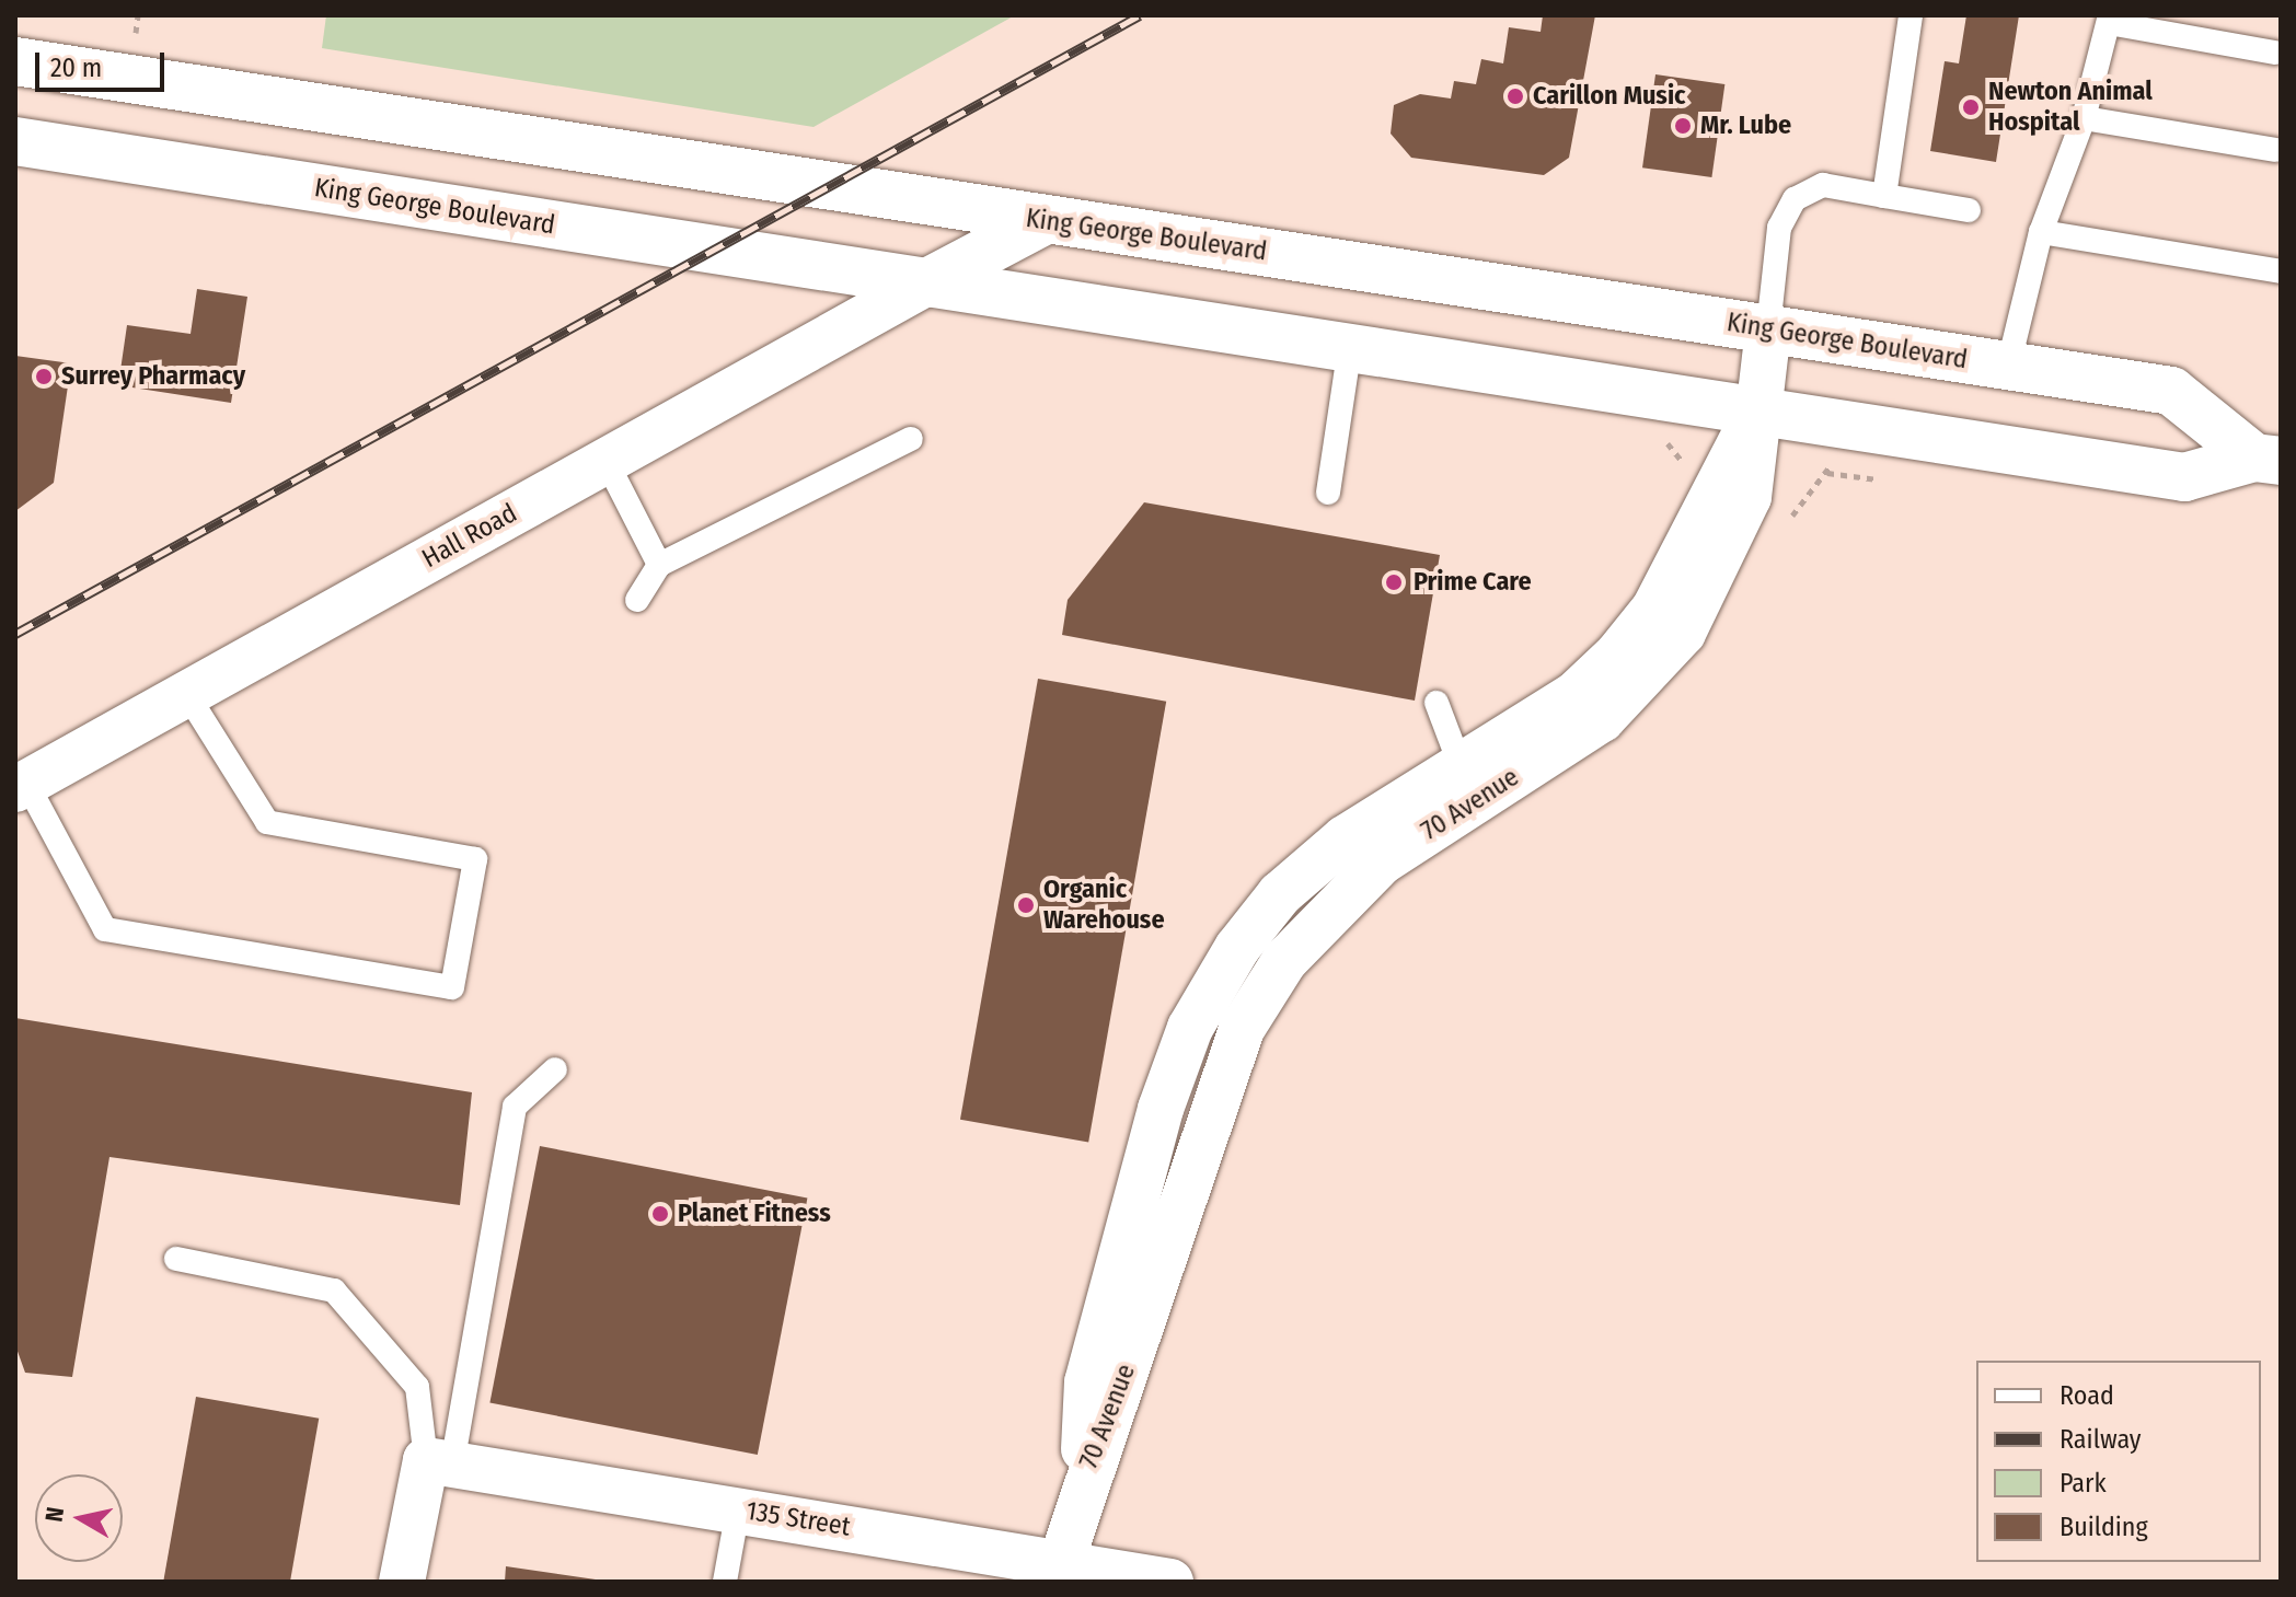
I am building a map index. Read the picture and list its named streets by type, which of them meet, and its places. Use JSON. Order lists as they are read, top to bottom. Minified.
{"streets":{"main road":["King George Boulevard"],"street":["Hall Road","70 Avenue","135 Street"]},"crossings":[["King George Boulevard","Hall Road"],["King George Boulevard","70 Avenue"]],"places":["Carillon Music","Newton Animal Hospital","Mr. Lube","Surrey Pharmacy","Prime Care","Organic Warehouse","Planet Fitness"],"legend":["Road","Railway","Park","Building"],"scale_bar":"20 m","north":"left"}
